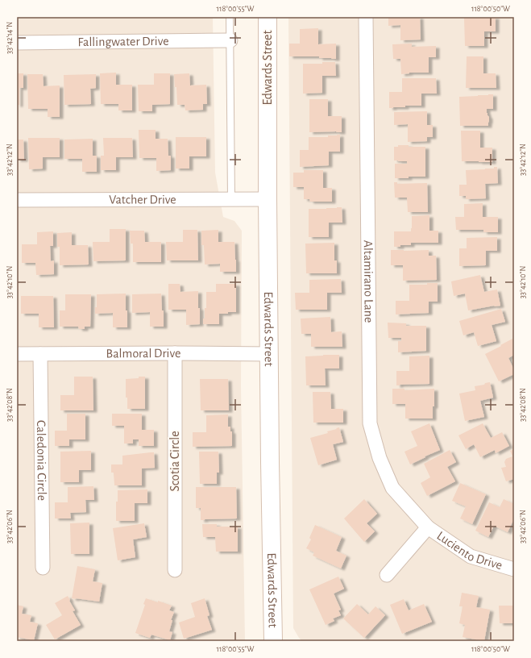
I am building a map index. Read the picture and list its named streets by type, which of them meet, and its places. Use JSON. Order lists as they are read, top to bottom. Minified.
{"streets":{"main road":["Edwards Street"],"street":["Fallingwater Drive","Vatcher Drive","Altamirano Lane","Balmoral Drive","Caledonia Circle","Scotia Circle","Luciento Drive"]},"crossings":[["Edwards Street","Vatcher Drive"],["Edwards Street","Balmoral Drive"],["Altamirano Lane","Luciento Drive"],["Balmoral Drive","Caledonia Circle"],["Balmoral Drive","Scotia Circle"]],"coordinates":["118°00'55\"W","118°00'50\"W","33°42'14\"N","33°42'12\"N","33°42'10\"N","33°42'08\"N","33°42'06\"N"]}
